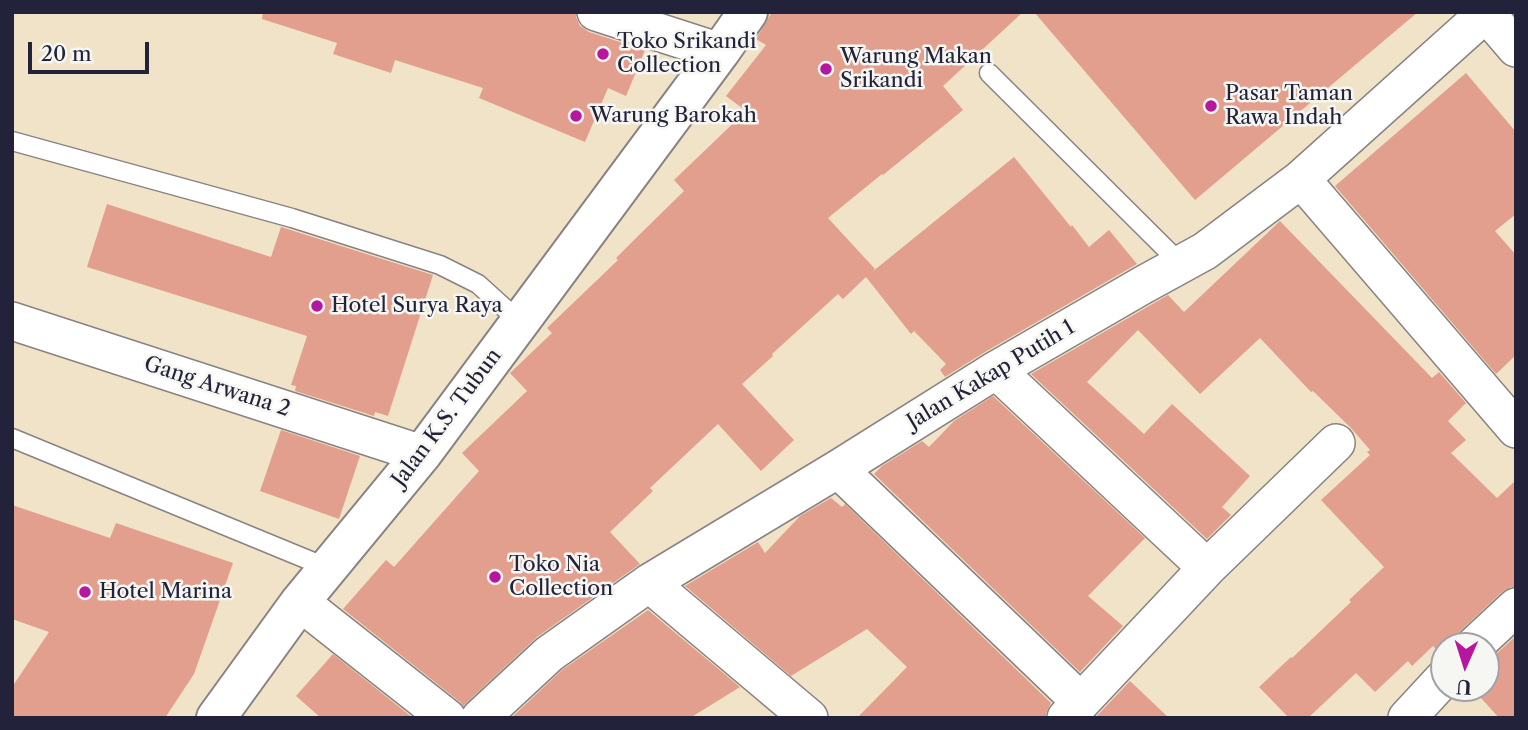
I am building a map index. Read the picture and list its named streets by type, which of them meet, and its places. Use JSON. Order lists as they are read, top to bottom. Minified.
{"streets":{"street":["Jalan Kakap Putih 1","Gang Arwana 2","Jalan K.S. Tubun"]},"crossings":[["Gang Arwana 2","Jalan K.S. Tubun"]],"places":["Toko Srikandi Collection","Warung Makan Srikandi","Pasar Taman Rawa Indah","Warung Barokah","Hotel Surya Raya","Toko Nia Collection","Hotel Marina"],"scale_bar":"20 m","north":"bottom"}
